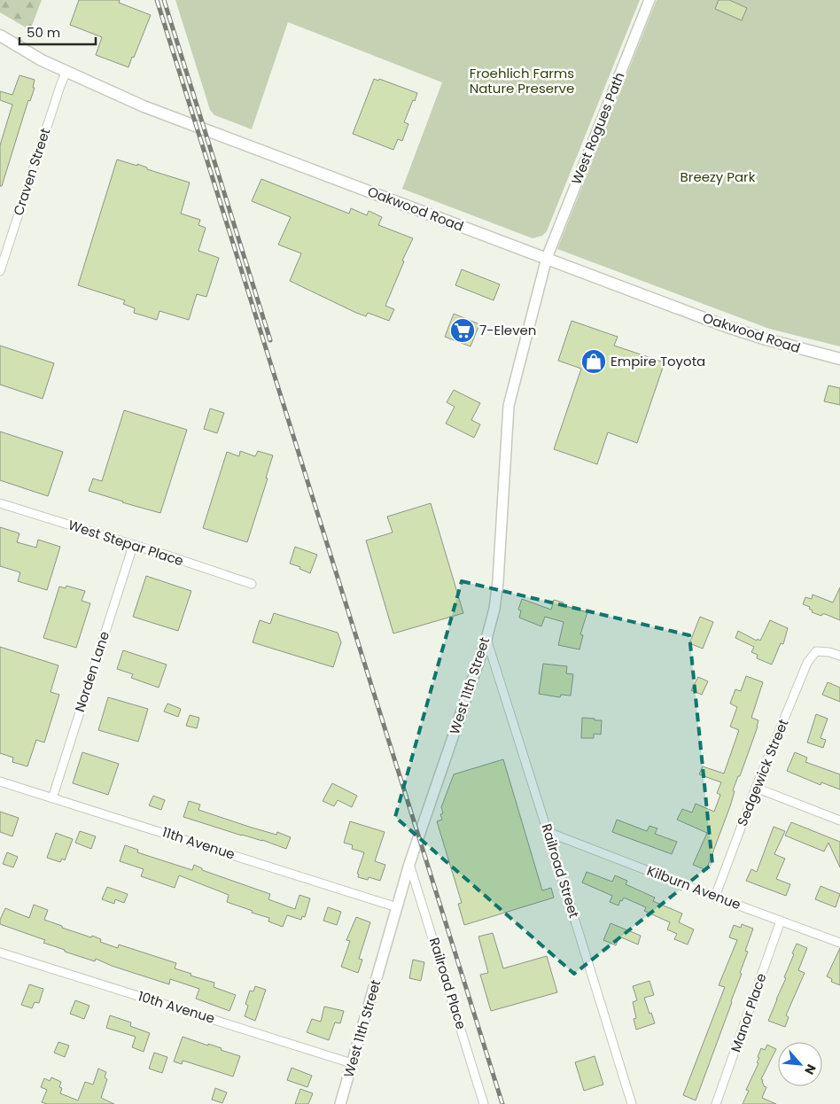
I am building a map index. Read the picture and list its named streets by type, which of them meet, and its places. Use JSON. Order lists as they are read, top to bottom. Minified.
{"streets":{"main road":["Oakwood Road"],"street":["West Rogues Path","Craven Street","West Stepar Place","Norden Lane","West 11th Street","Sedgewick Street","11th Avenue","Railroad Street","Kilburn Avenue","Railroad Place","10th Avenue","Manor Place"]},"crossings":[["West Rogues Path","Oakwood Road"],["West Rogues Path","West 11th Street"],["Craven Street","Oakwood Road"],["Oakwood Road","West 11th Street"],["West Stepar Place","Norden Lane"],["Norden Lane","11th Avenue"],["West 11th Street","11th Avenue"],["West 11th Street","Railroad Street"],["West 11th Street","Railroad Place"],["West 11th Street","10th Avenue"],["Sedgewick Street","Kilburn Avenue"],["Railroad Street","Kilburn Avenue"],["Kilburn Avenue","Manor Place"]],"parks":["Froehlich Farms Nature Preserve","Breezy Park"],"places":{"supermarket":["7-Eleven"],"shop":["Empire Toyota"]},"scale_bar":"50 m","north":"bottom right"}
